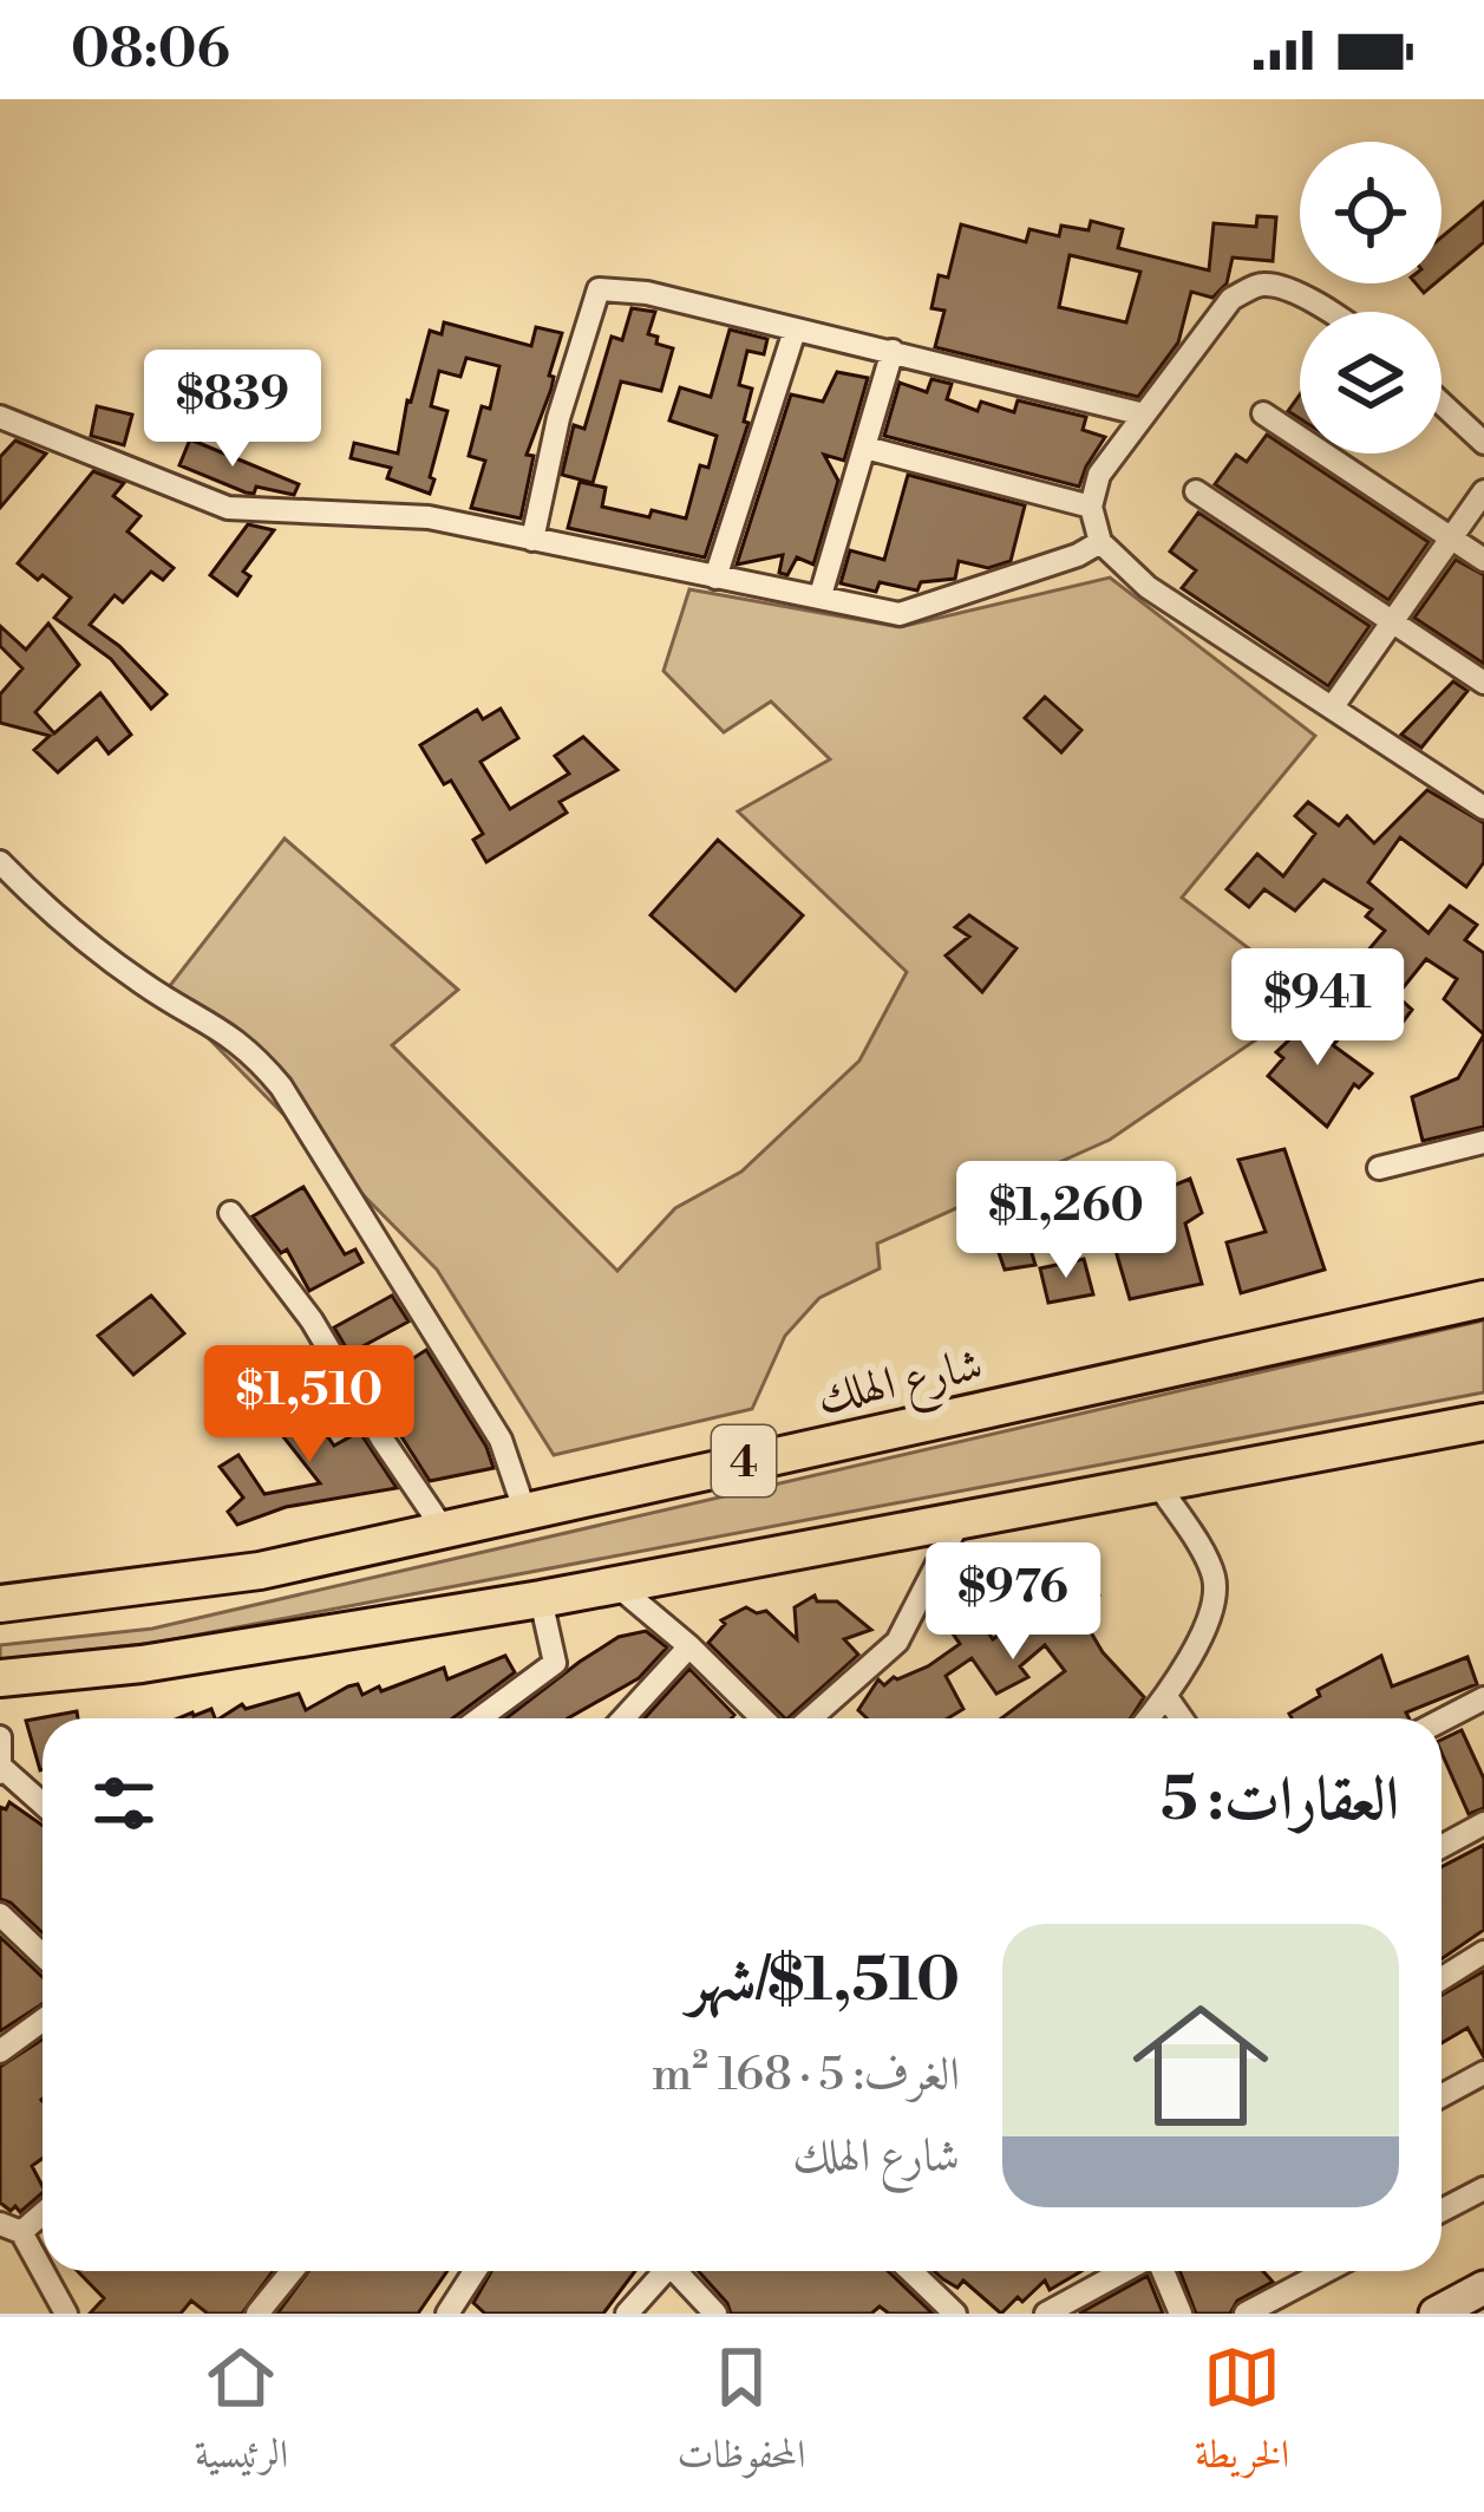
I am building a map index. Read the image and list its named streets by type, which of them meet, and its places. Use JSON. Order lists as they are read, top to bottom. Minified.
{"streets":{"highway":["شارع الهلك","4"]},"page":{"status":"08:06","price":["$839","$941","$1,260","$1,510","$976"],"heading":"العقارات: 5","list":[{"name":"$1,510/شهر","note":"الغرف: 5 · 168 m² · شارع الهلك"}],"tabs":["الخريطة","المحفوظات","الرئيسية"]}}
